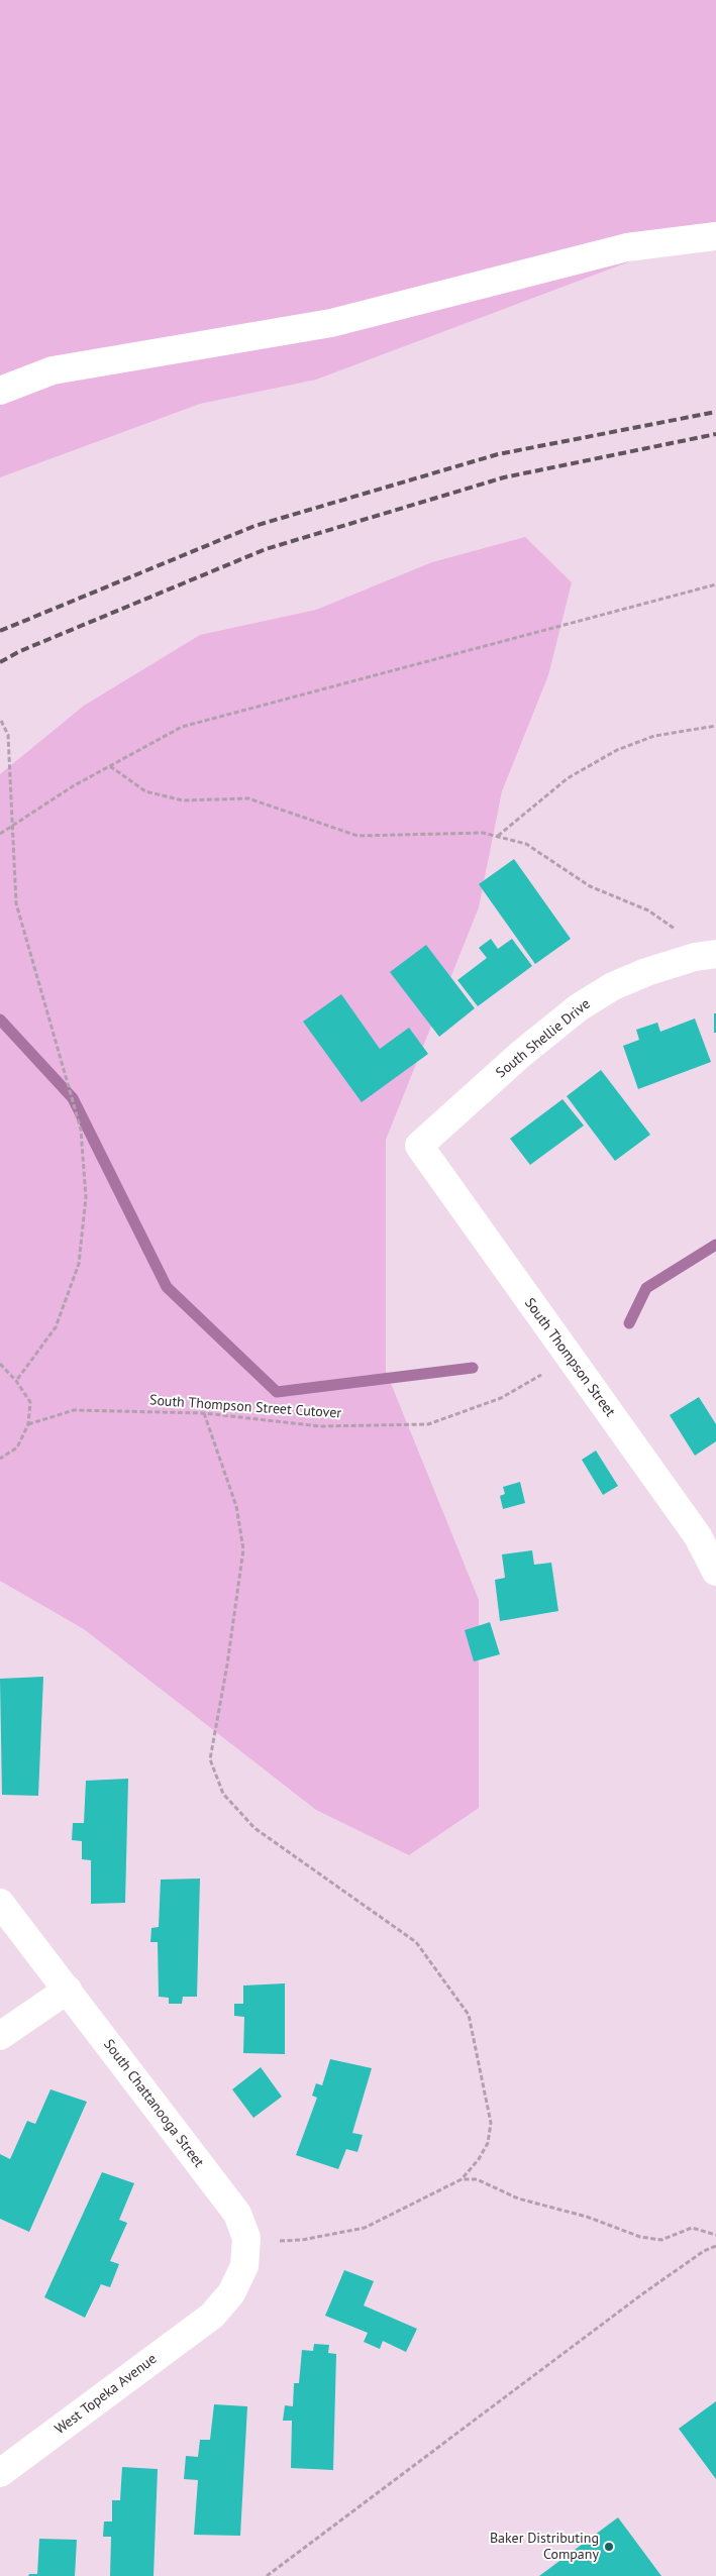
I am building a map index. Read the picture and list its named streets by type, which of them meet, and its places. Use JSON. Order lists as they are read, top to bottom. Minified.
{"streets":{"street":["South Shellie Drive","South Thompson Street","South Chattanooga Street","West Topeka Avenue"],"path":["South Thompson Street Cutover"]},"crossings":[["South Shellie Drive","South Thompson Street"],["South Thompson Street","South Thompson Street Cutover"],["South Chattanooga Street","West Topeka Avenue"]],"places":["Baker Distributing Company"]}
